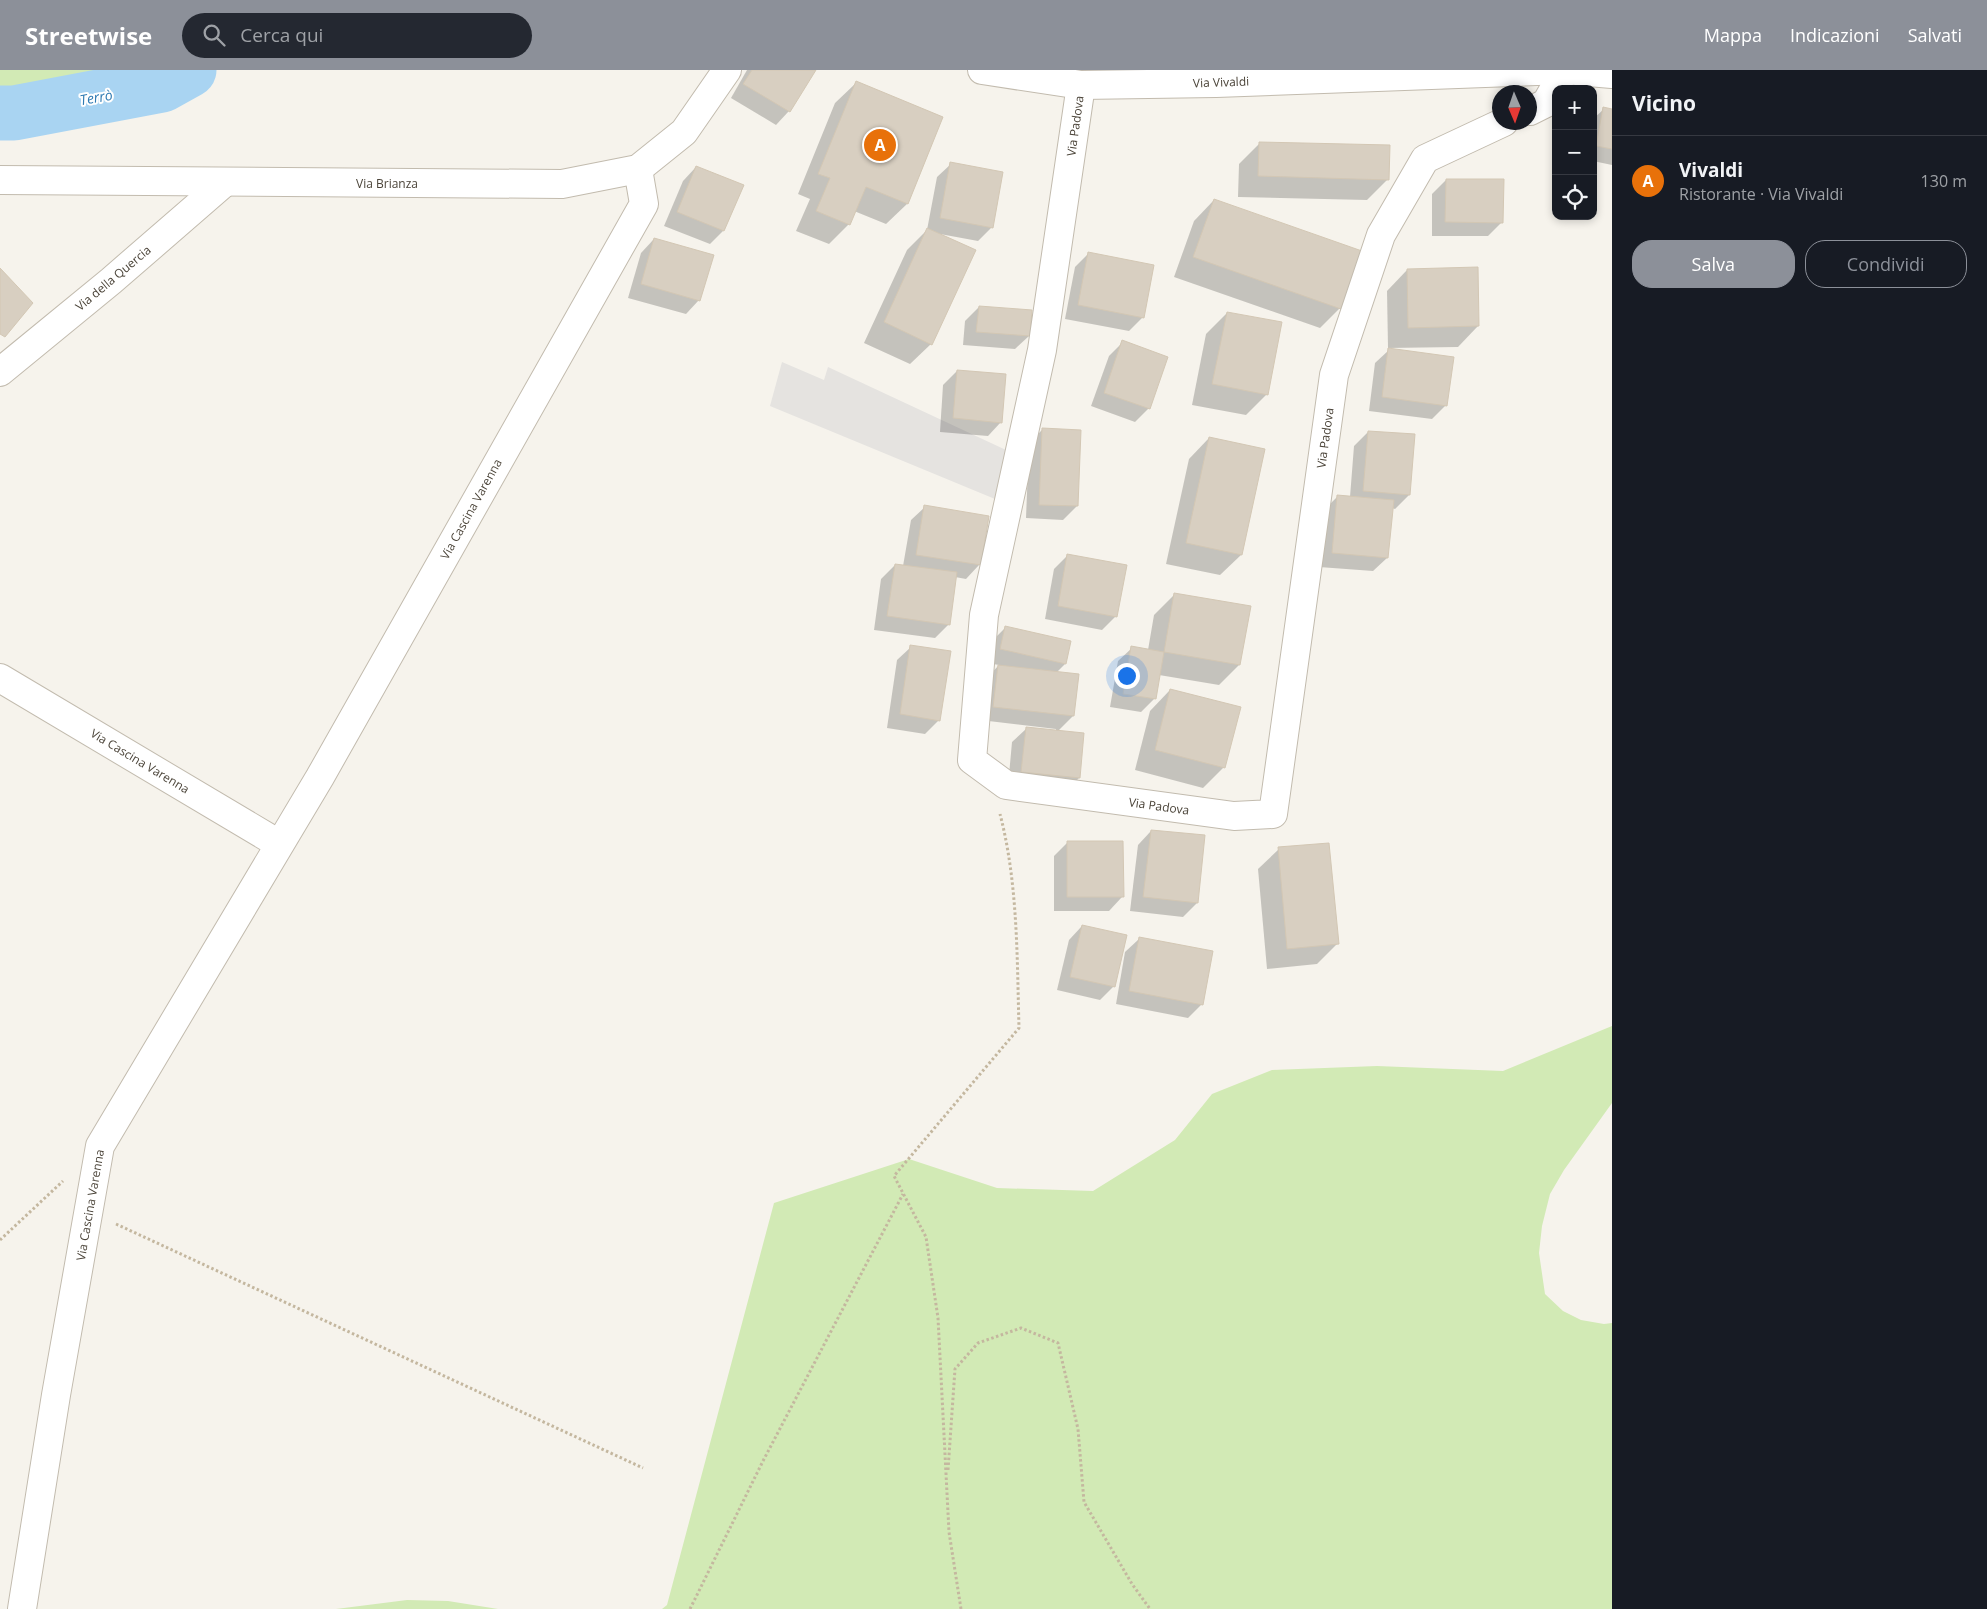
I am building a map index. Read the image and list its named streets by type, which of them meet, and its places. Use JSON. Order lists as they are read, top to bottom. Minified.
{"streets":{"street":["Via Vivaldi","Via Padova","Via Brianza","Via della Quercia","Via Cascina Varenna"]},"crossings":[["Via Vivaldi","Via Padova"],["Via Brianza","Via della Quercia"],["Via Brianza","Via Cascina Varenna"]],"water":["Terrò"],"north":"bottom","page":{"header":"Streetwise","search":"Cerca qui","nav":["Mappa","Indicazioni","Salvati"],"heading":"Vicino","map_buttons":["+","−"],"pins":"A","list":[{"mark":"A","name":"Vivaldi","note":"Ristorante · Via Vivaldi","value":"130 m"}],"buttons":["Salva","Condividi"]}}
